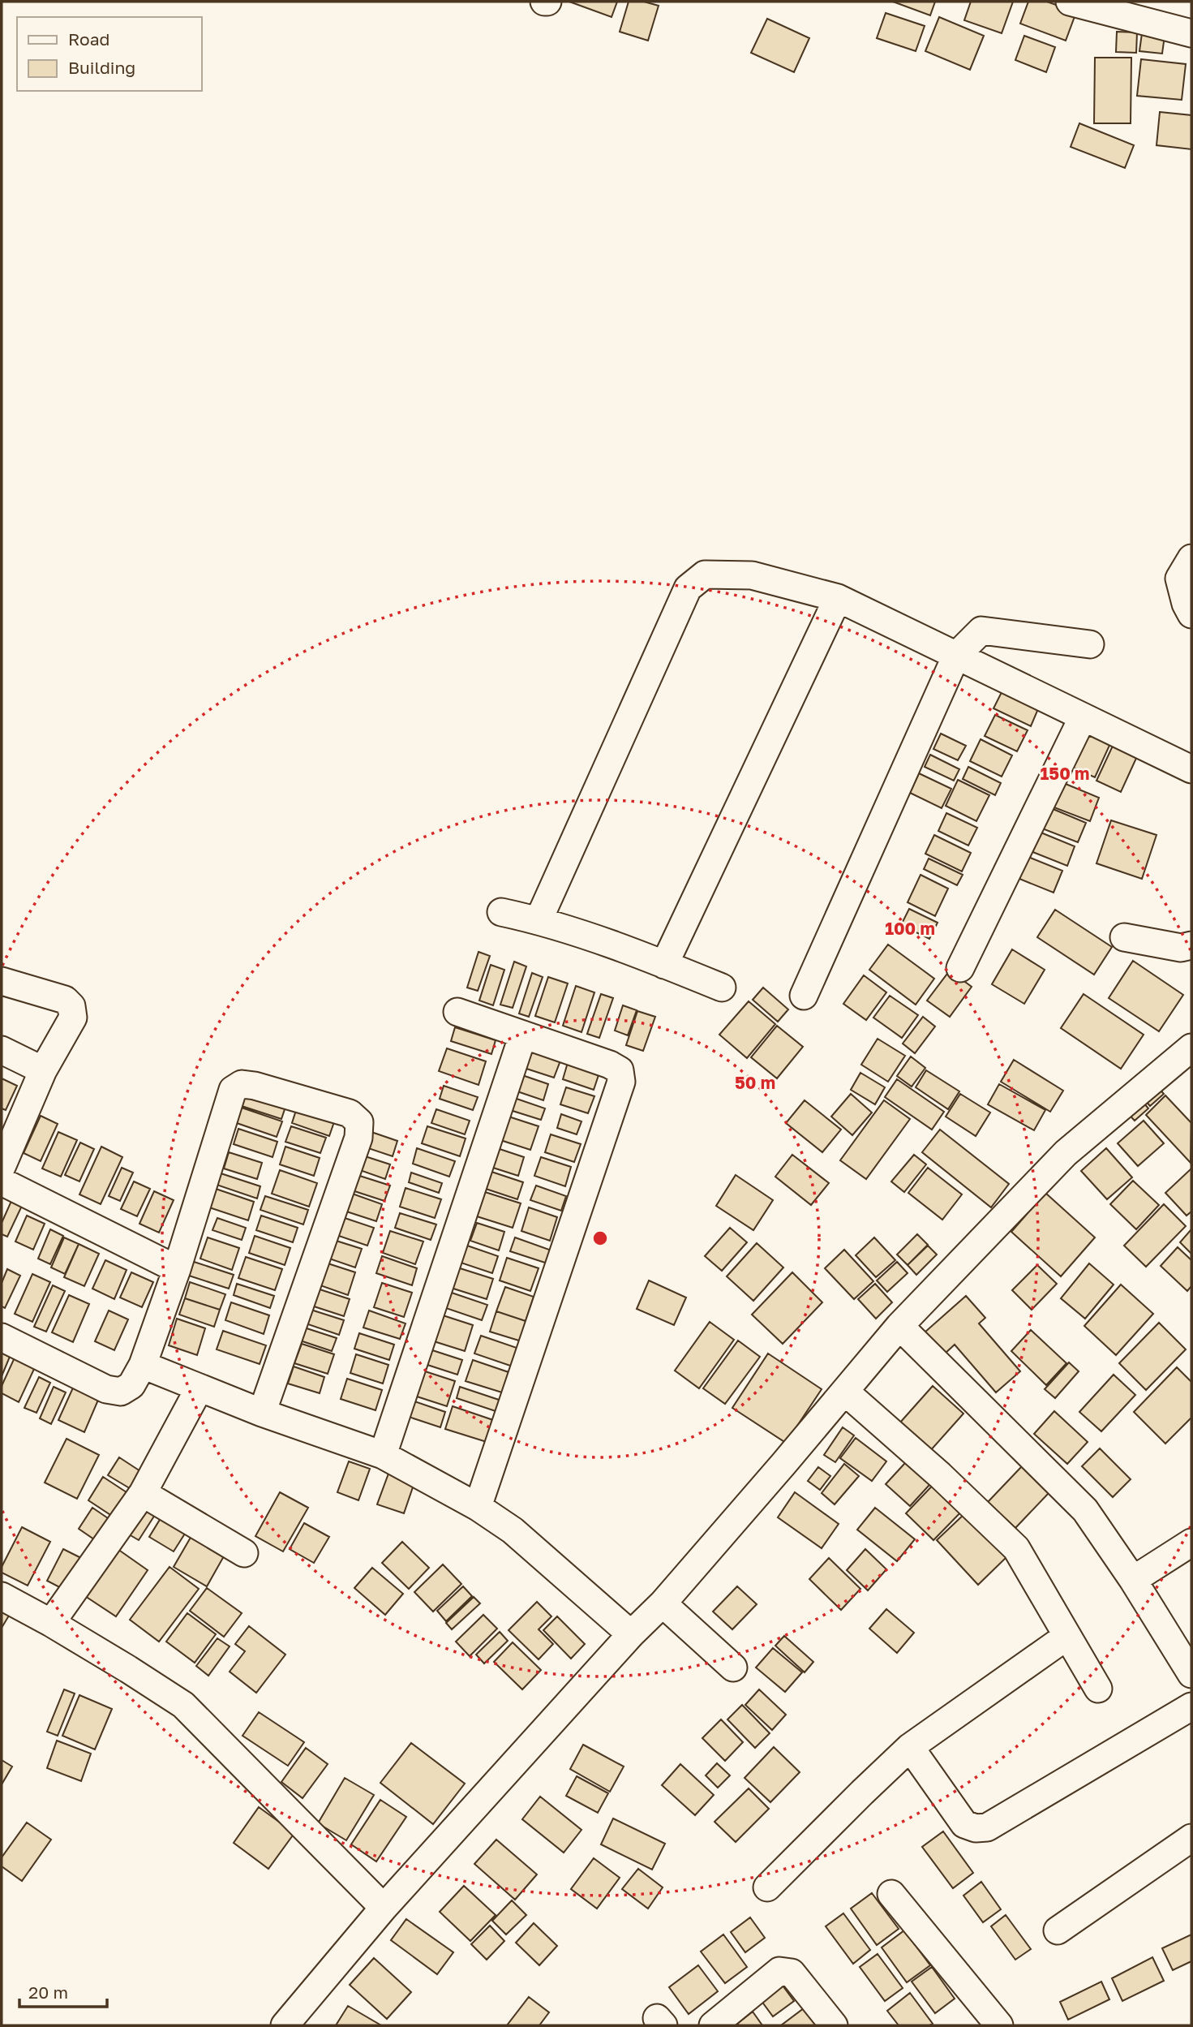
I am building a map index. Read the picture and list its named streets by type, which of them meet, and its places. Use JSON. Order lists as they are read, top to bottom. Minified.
{"legend":["Road","Building"],"scale_bar":"20 m","rings":["150 m","100 m","50 m"]}
